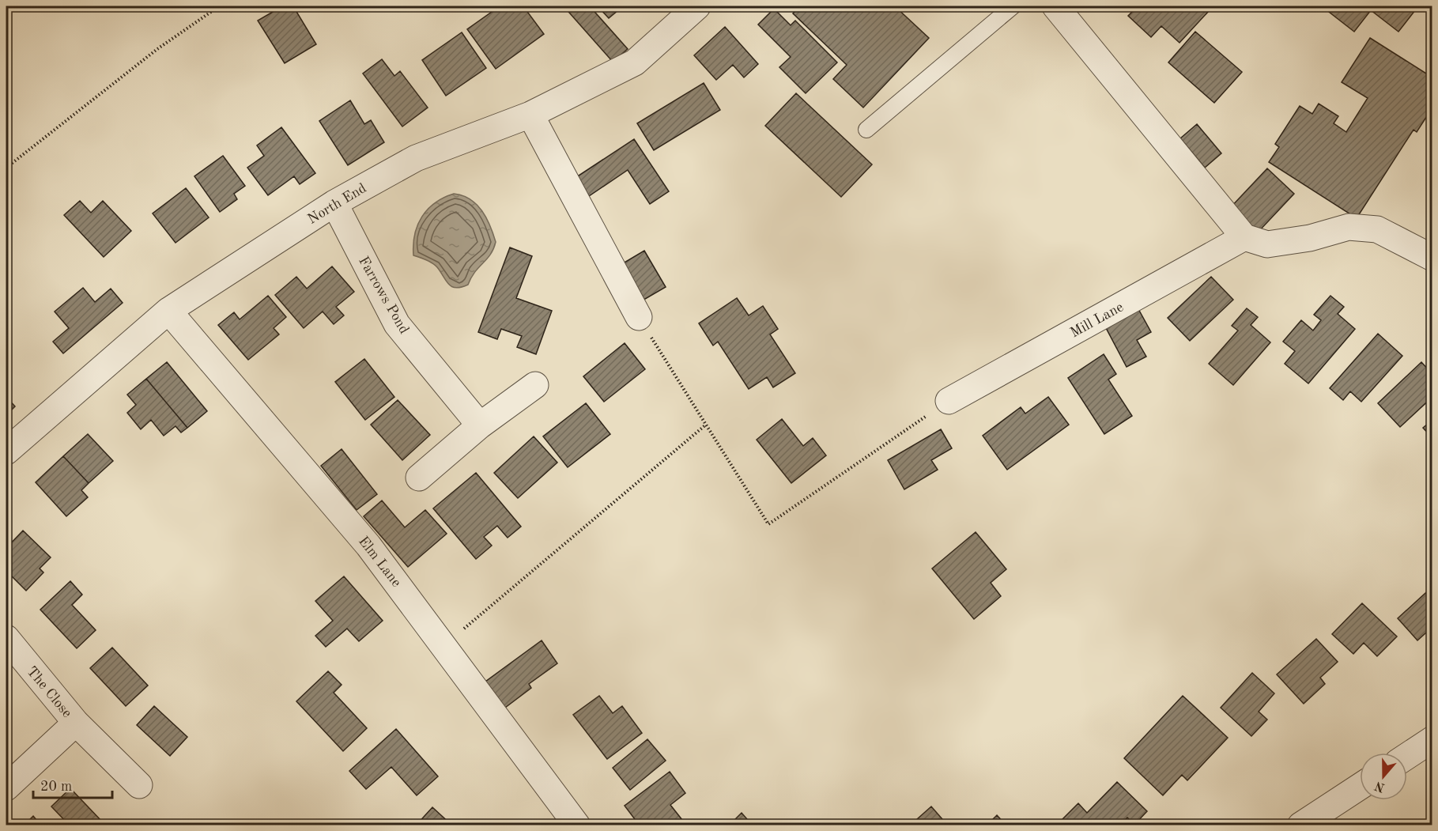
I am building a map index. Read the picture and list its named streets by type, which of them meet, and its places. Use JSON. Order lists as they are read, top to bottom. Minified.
{"streets":{"street":["North End","Farrows Pond","Mill Lane","Elm Lane","The Close"]},"crossings":[["North End","Farrows Pond"],["North End","Elm Lane"]],"scale_bar":"20 m","north":"bottom"}
